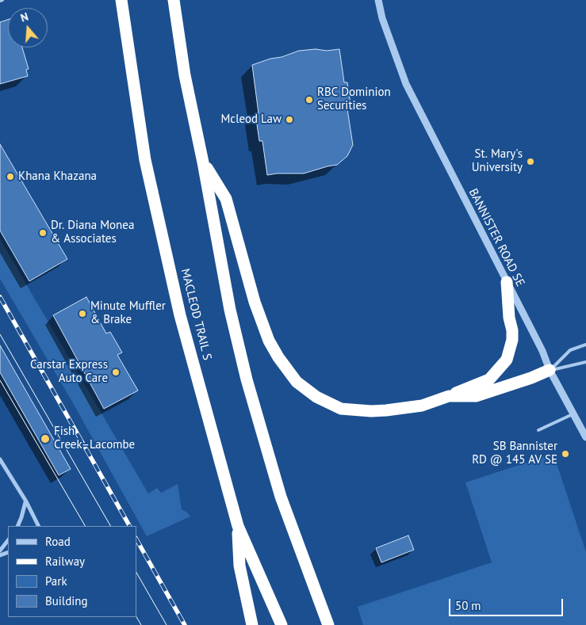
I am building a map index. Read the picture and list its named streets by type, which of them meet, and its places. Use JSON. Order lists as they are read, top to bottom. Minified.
{"streets":{"highway":["MACLEOD TRAIL S"],"street":["BANNISTER ROAD SE"]},"places":["RBC Dominion Securities","Mcleod Law","St. Mary's University","Khana Khazana","Dr. Diana Monea & Associates","Minute Muffler & Brake","Carstar Express Auto Care","Fish Creek–Lacombe","SB Bannister RD @ 145 AV SE"],"legend":["Road","Railway","Park","Building"],"scale_bar":"50 m","north":"top"}
